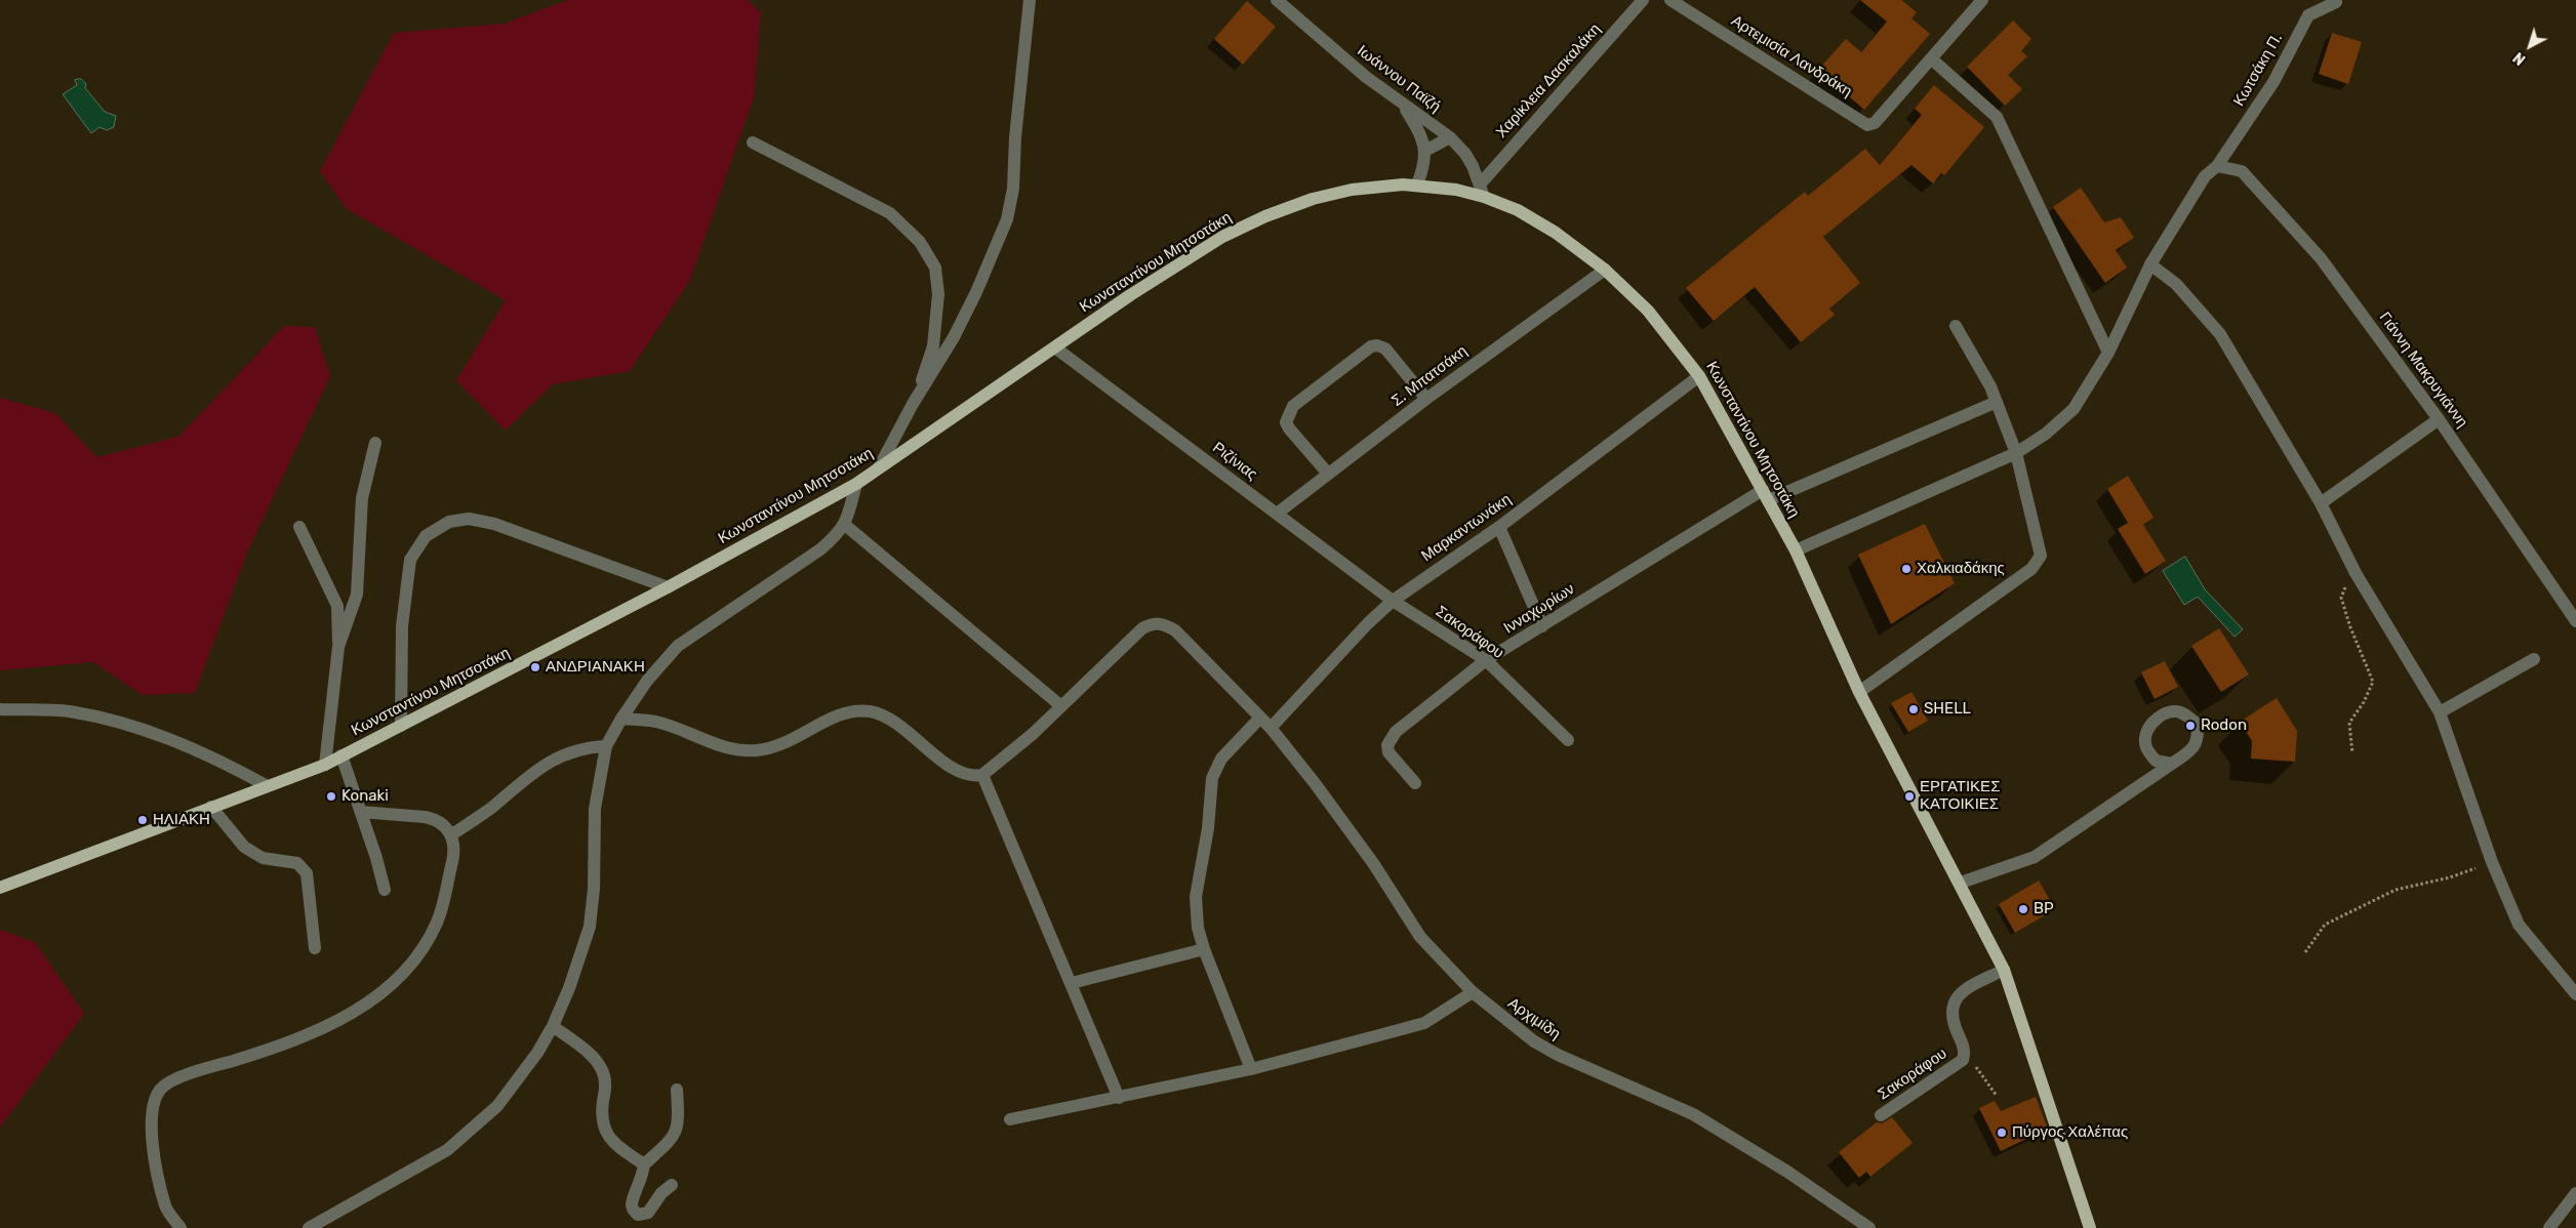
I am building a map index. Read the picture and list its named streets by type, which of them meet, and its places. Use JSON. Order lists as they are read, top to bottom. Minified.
{"streets":{"main road":["Κωνσταντίνου Μητσοτάκη"],"street":["Αρτεμισία Λανδράκη","Κωτσάκη Π.","Ιωάννου Παϊζή","Χαρίκλεια Δασκαλάκη","Γιάννη Μακρυγιάννη","Σ. Μπατσάκη","Ριζίνιας","Μαρκαντωνάκη","Ινναχωρίων","Σακοράφου","Αρχιμίδη"]},"crossings":[["Κωτσάκη Π.","Κωνσταντίνου Μητσοτάκη"],["Κωτσάκη Π.","Γιάννη Μακρυγιάννη"],["Ιωάννου Παϊζή","Χαρίκλεια Δασκαλάκη"],["Ιωάννου Παϊζή","Κωνσταντίνου Μητσοτάκη"],["Χαρίκλεια Δασκαλάκη","Κωνσταντίνου Μητσοτάκη"],["Κωνσταντίνου Μητσοτάκη","Σ. Μπατσάκη"],["Κωνσταντίνου Μητσοτάκη","Ριζίνιας"],["Κωνσταντίνου Μητσοτάκη","Μαρκαντωνάκη"],["Κωνσταντίνου Μητσοτάκη","Ινναχωρίων"],["Κωνσταντίνου Μητσοτάκη","Σακοράφου"],["Σ. Μπατσάκη","Ριζίνιας"],["Ριζίνιας","Μαρκαντωνάκη"],["Ριζίνιας","Σακοράφου"],["Μαρκαντωνάκη","Σακοράφου"],["Μαρκαντωνάκη","Αρχιμίδη"],["Ινναχωρίων","Σακοράφου"]],"places":["Χαλκιαδάκης","ΑΝΔΡΙΑΝΑΚΗ","SHELL","Rodon","Konaki","ΕΡΓΑΤΙΚΕΣ ΚΑΤΟΙΚΙΕΣ","ΗΛΙΑΚΗ","BP","Πύργος Χαλέπας"],"north":"bottom left"}
